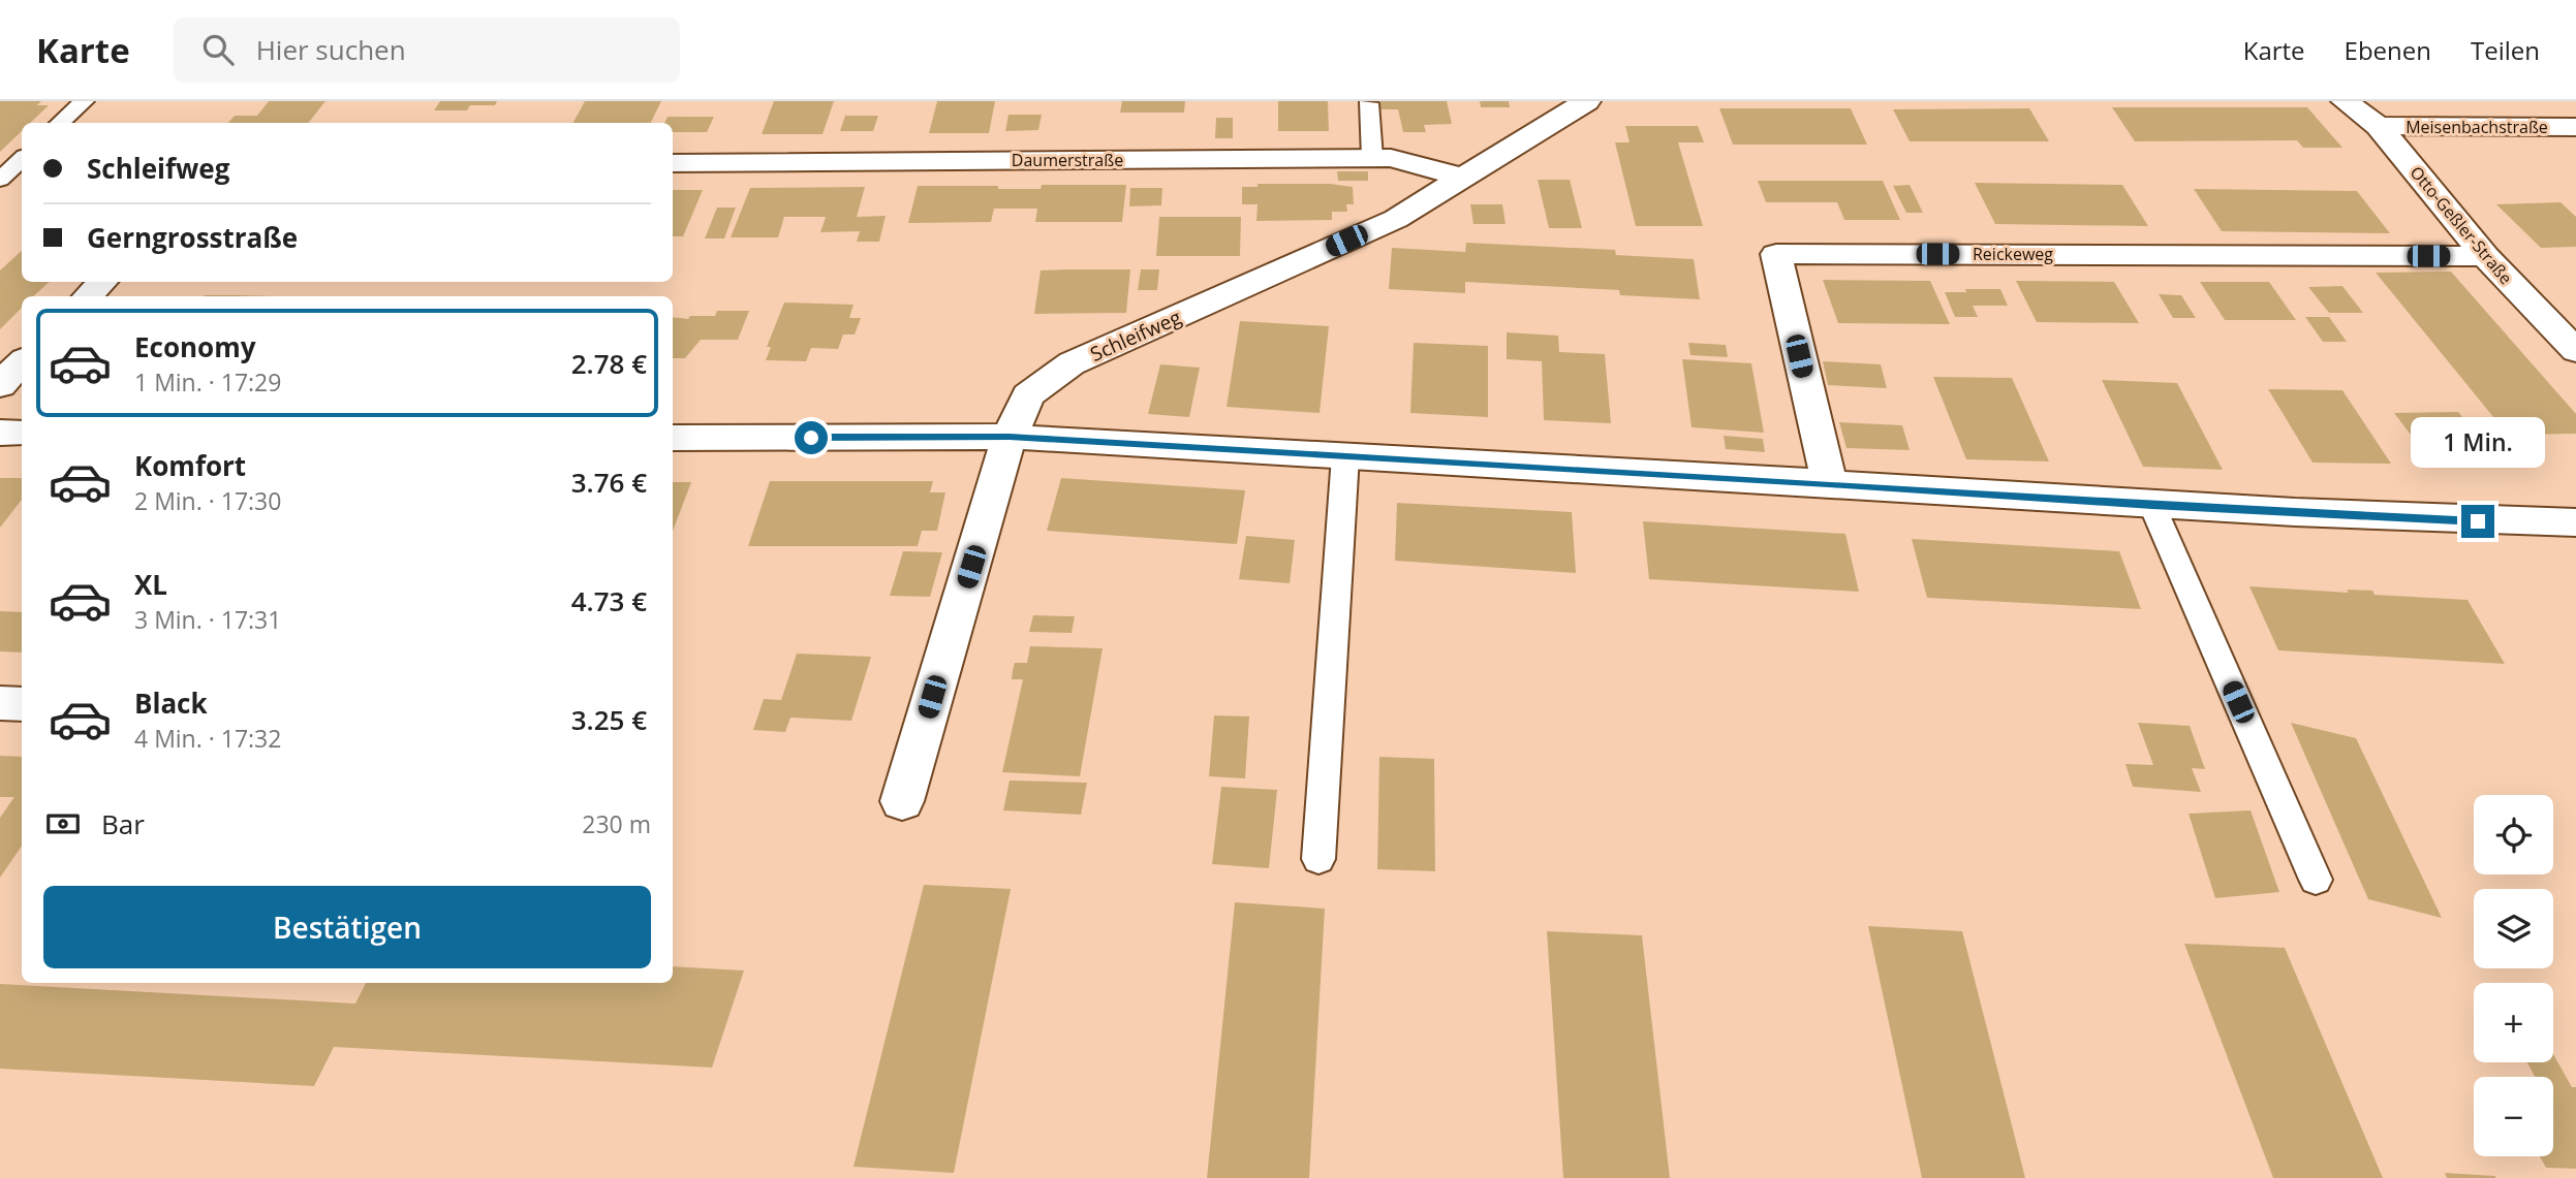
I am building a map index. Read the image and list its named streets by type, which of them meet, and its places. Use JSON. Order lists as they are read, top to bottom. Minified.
{"streets":{"street":["Meisenbachstraße","Daumerstraße","Otto-Geßler-Straße","Reickeweg","Schleifweg"]},"crossings":[["Meisenbachstraße","Otto-Geßler-Straße"],["Daumerstraße","Schleifweg"],["Otto-Geßler-Straße","Reickeweg"]],"page":{"header":"Karte","search":"Hier suchen","nav":["Karte","Ebenen","Teilen"],"banner":["Schleifweg","Gerngrosstraße"],"list":[{"name":"Economy","note":"1 Min. · 17:29","value":"2.78 €"},{"name":"Komfort","note":"2 Min. · 17:30","value":"3.76 €"},{"name":"XL","note":"3 Min. · 17:31","value":"4.73 €"},{"name":"Black","note":"4 Min. · 17:32","value":"3.25 €"}],"bubble":"1 Min.","pay":["Bar","230 m"],"map_buttons":["+","−"],"buttons":"Bestätigen"}}
